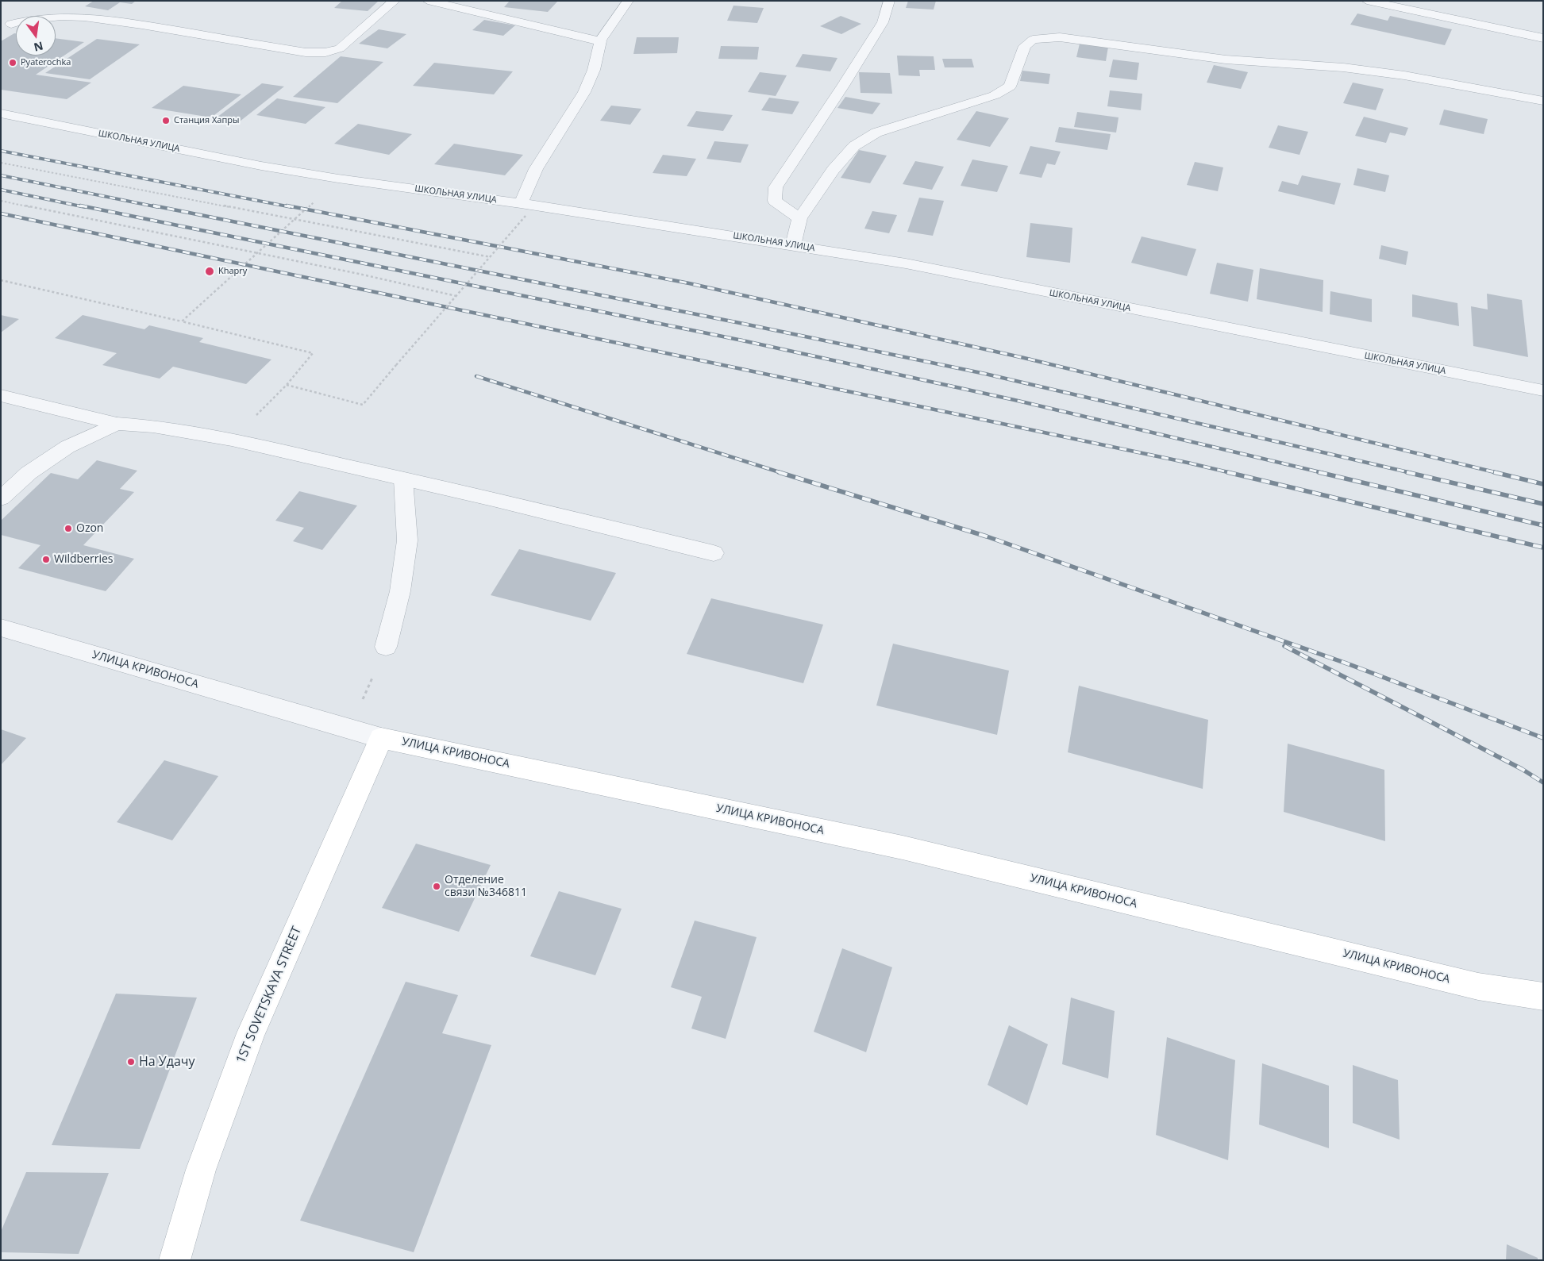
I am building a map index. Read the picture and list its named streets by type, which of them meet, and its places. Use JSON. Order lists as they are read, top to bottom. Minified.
{"streets":{"street":["ШКОЛЬНАЯ УЛИЦА","УЛИЦА КРИВОНОСА","1ST SOVETSKAYA STREET"]},"crossings":[["УЛИЦА КРИВОНОСА","1ST SOVETSKAYA STREET"]],"places":["Pyaterochka","Станция Хапры","Khapry","Ozon","Wildberries","Отделение связи №346811","На Удачу"],"north":"bottom"}
